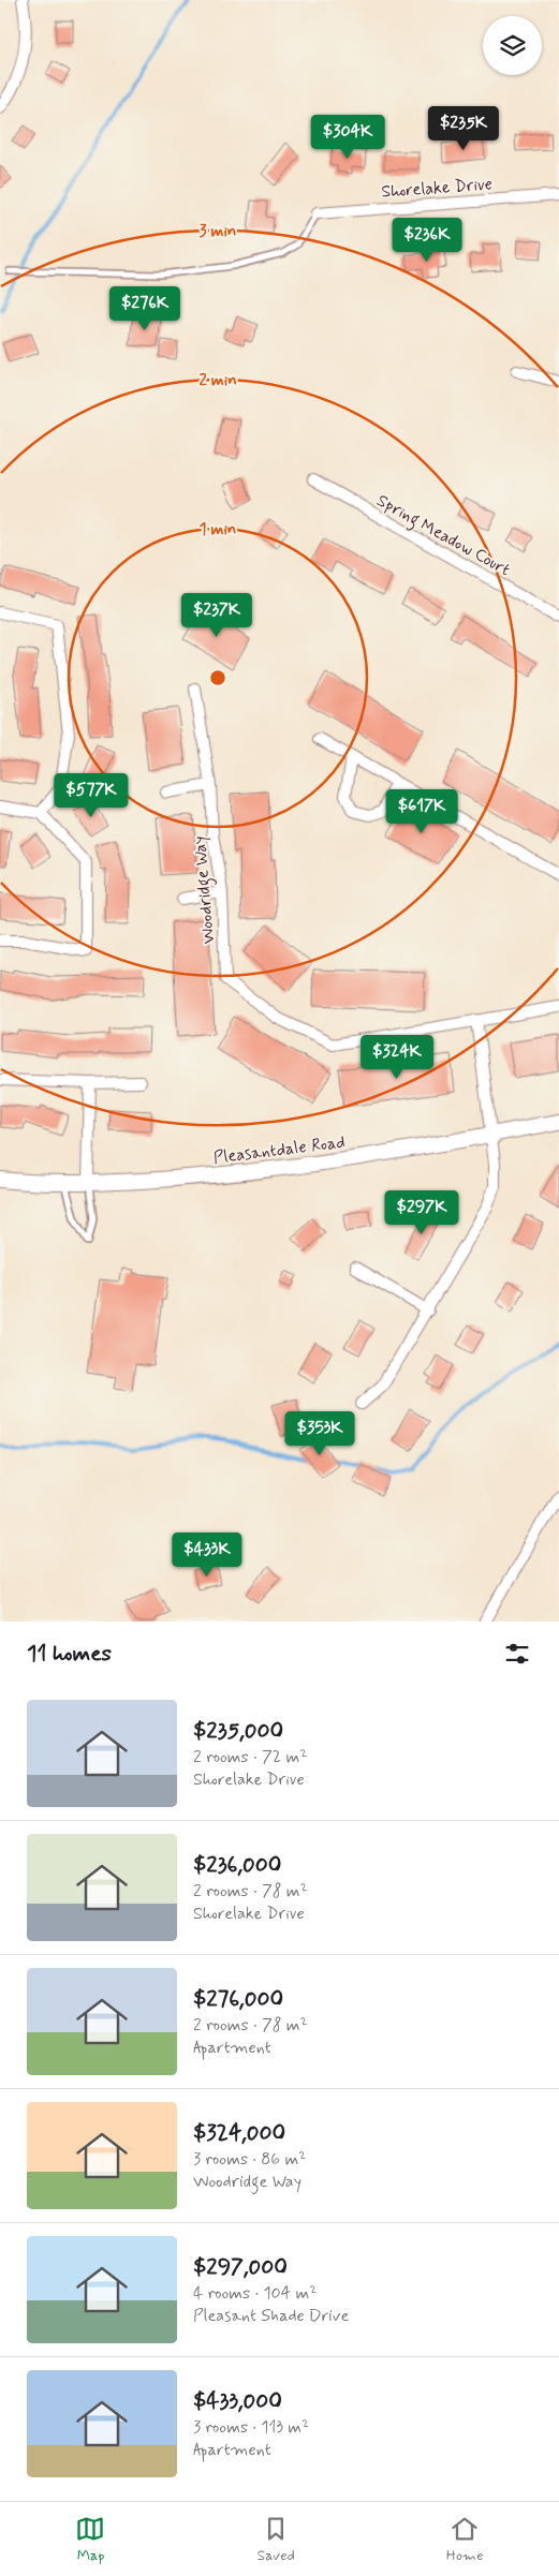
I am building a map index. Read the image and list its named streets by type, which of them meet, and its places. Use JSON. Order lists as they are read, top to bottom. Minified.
{"streets":{"main road":["Pleasantdale Road"],"street":["Shorelake Drive","Spring Meadow Court","Woodridge Way"]},"page":{"price":["$235K","$304K","$236K","$276K","$237K","$577K","$617K","$324K","$297K","$353K","$433K"],"heading":"11 homes","list":[{"name":"$235,000","note":"2 rooms · 72 m² · Shorelake Drive"},{"name":"$236,000","note":"2 rooms · 78 m² · Shorelake Drive"},{"name":"$276,000","note":"2 rooms · 78 m² · Apartment"},{"name":"$324,000","note":"3 rooms · 86 m² · Woodridge Way"},{"name":"$297,000","note":"4 rooms · 104 m² · Pleasant Shade Drive"},{"name":"$433,000","note":"3 rooms · 113 m² · Apartment"}],"tabs":["Map","Saved","Home"]},"rings":["3 min","2 min","1 min"]}
